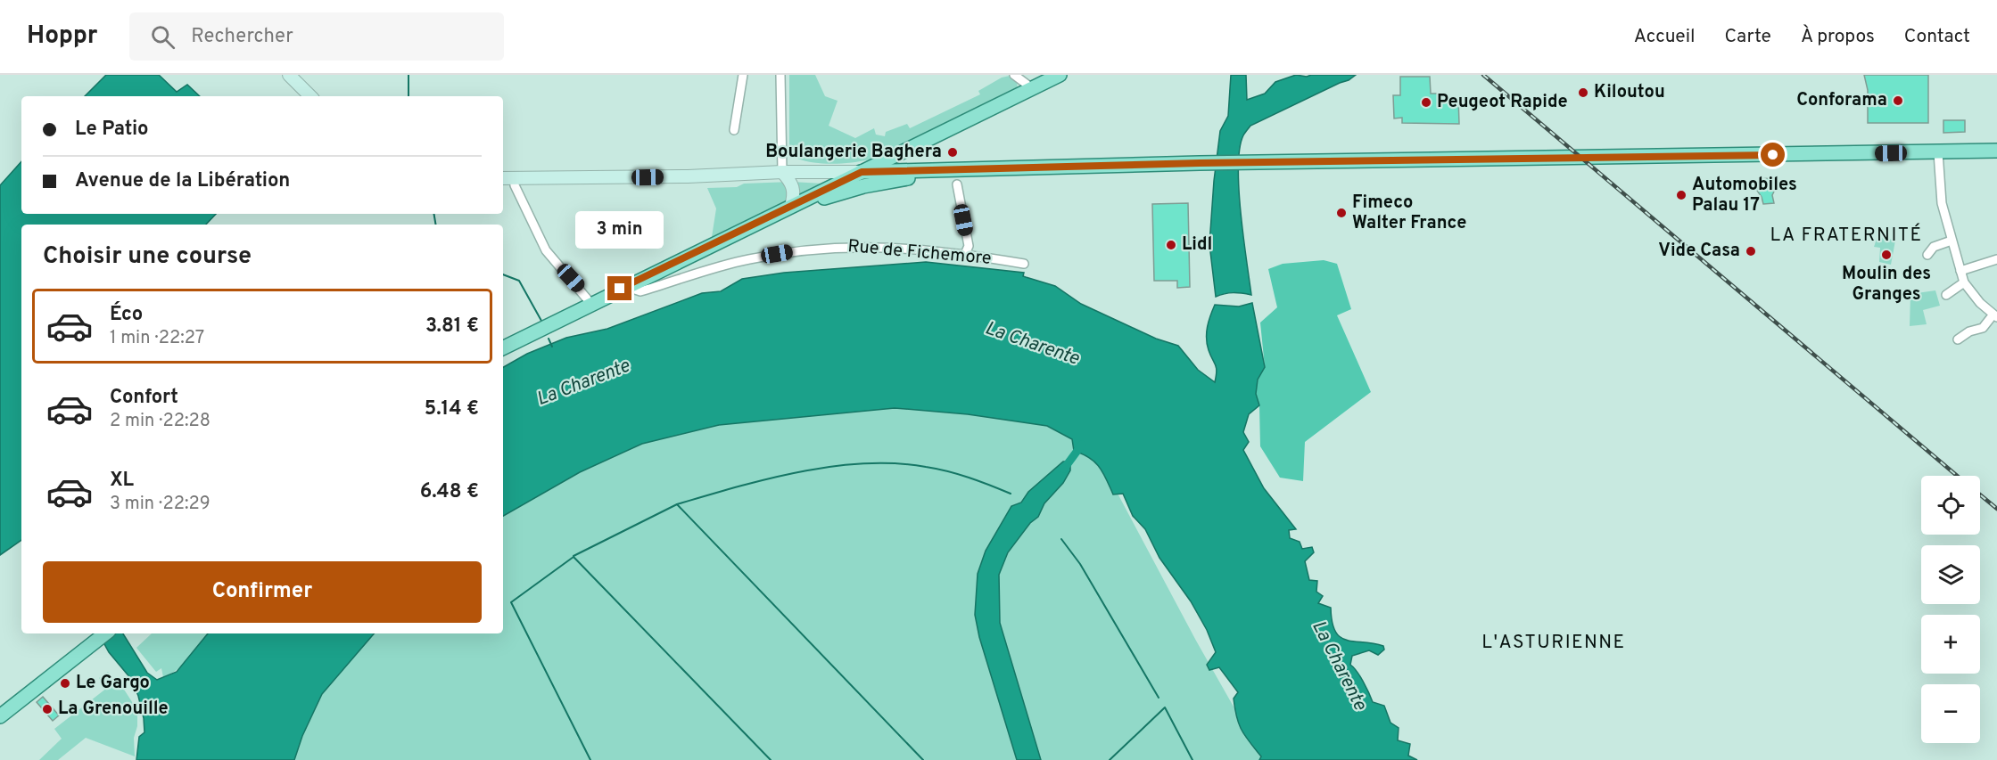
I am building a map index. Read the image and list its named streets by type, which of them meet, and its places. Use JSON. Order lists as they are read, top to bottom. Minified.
{"streets":{"street":["Rue de Fichemore"]},"districts":["LA FRATERNITÉ","L'ASTURIENNE"],"water":["La Charente"],"places":["Kiloutou","Conforama","Peugeot Rapide","Boulangerie Baghera","Automobiles Palau 17","Fimeco Walter France","Lidl","Vide Casa","Moulin des Granges","Le Gargo","La Grenouille"],"page":{"header":"Hoppr","search":"Rechercher","nav":["Accueil","Carte","À propos","Contact"],"banner":["Le Patio","Avenue de la Libération"],"bubble":"3 min","heading":"Choisir une course","list":[{"name":"Éco","note":"1 min · 22:27","value":"3.81 €"},{"name":"Confort","note":"2 min · 22:28","value":"5.14 €"},{"name":"XL","note":"3 min · 22:29","value":"6.48 €"}],"map_buttons":["+","−"],"buttons":"Confirmer"}}
